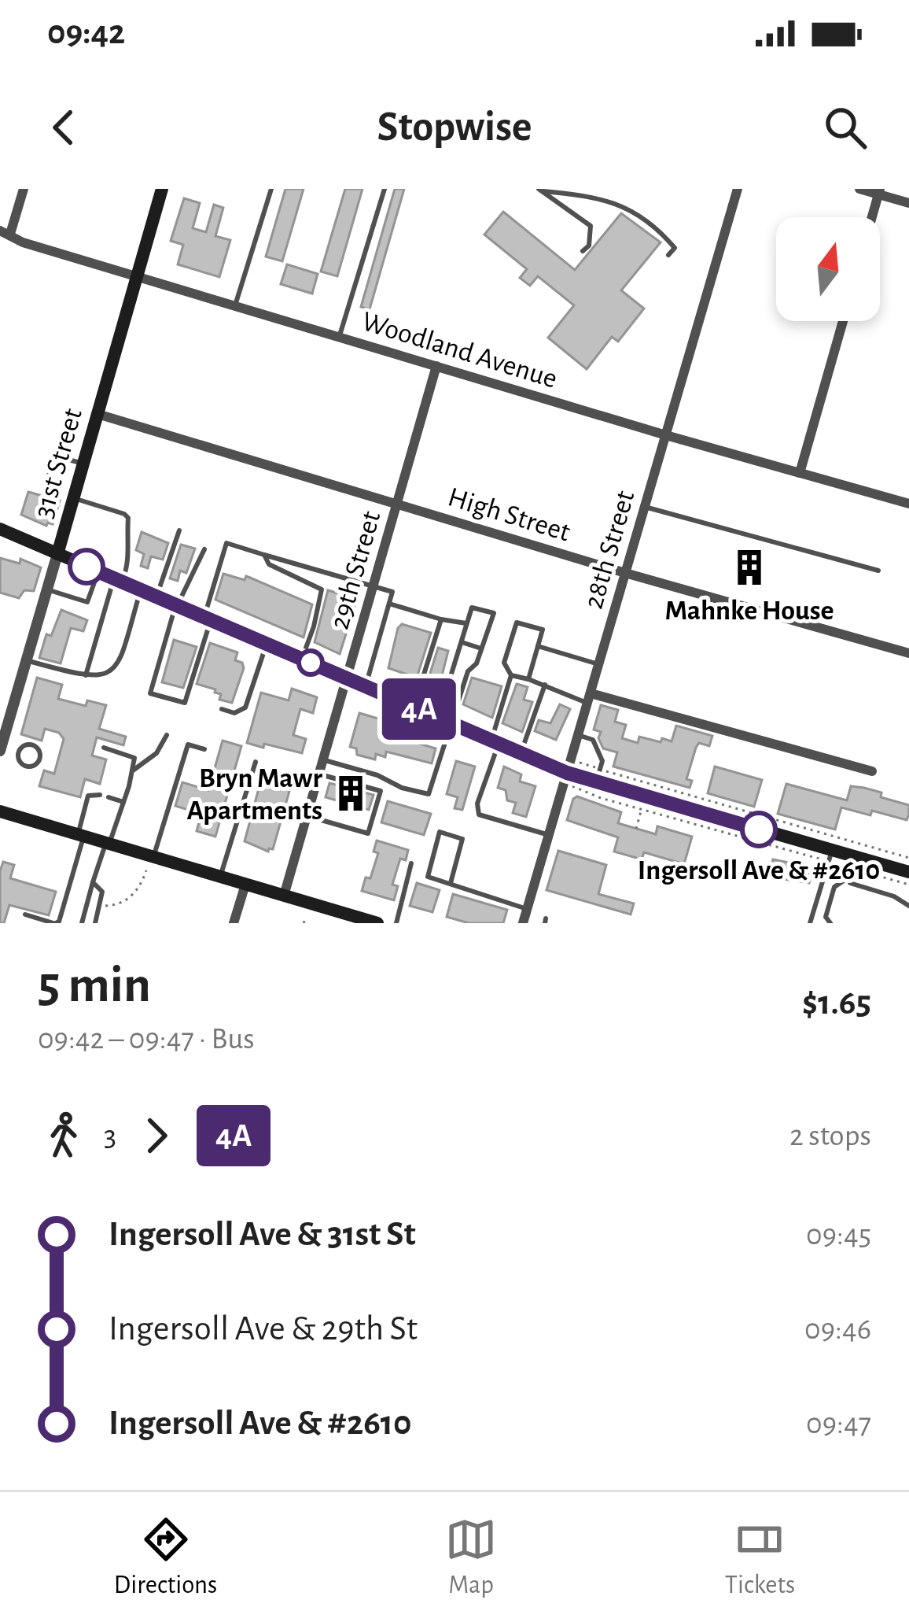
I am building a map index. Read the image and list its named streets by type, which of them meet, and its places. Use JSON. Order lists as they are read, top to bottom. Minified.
{"streets":{"main road":["31st Street"],"street":["Woodland Avenue","High Street","28th Street","29th Street"]},"crossings":[["Woodland Avenue","31st Street"],["Woodland Avenue","28th Street"],["Woodland Avenue","29th Street"],["31st Street","High Street"],["High Street","28th Street"],["High Street","29th Street"]],"places":{"building":["Mahnke House","Bryn Mawr Apartments"],"other":["Ingersoll Ave & #2610"]},"lines":["bus line 4A"],"north":"top","page":{"status":"09:42","header":"Stopwise","on_map":"4A","heading":["5 min","09:42 – 09:47 · Bus","$1.65"],"legs":["3","4A","2 stops"],"list":[{"name":"Ingersoll Ave & 31st St","value":"09:45"},{"name":"Ingersoll Ave & 29th St","value":"09:46"},{"name":"Ingersoll Ave & #2610","value":"09:47"}],"tabs":["Directions","Map","Tickets"]}}
